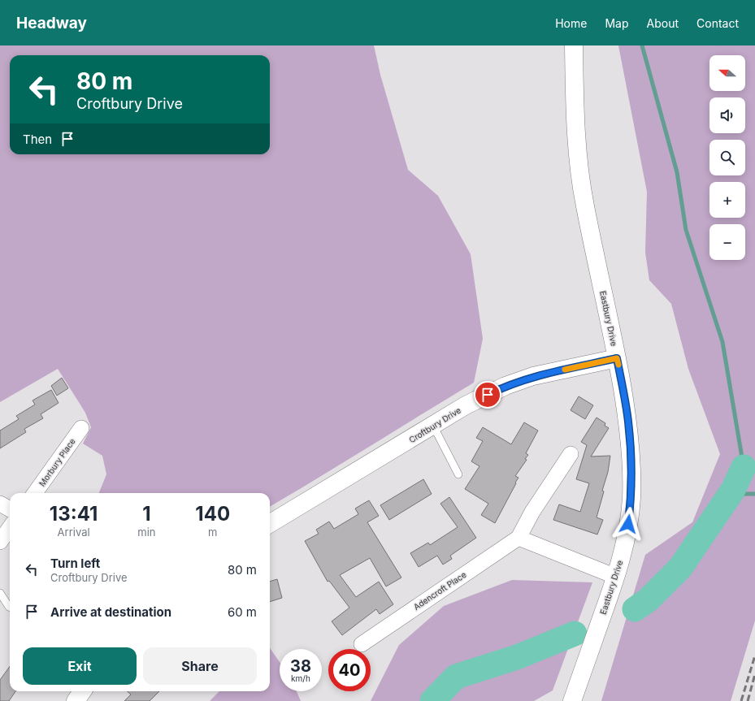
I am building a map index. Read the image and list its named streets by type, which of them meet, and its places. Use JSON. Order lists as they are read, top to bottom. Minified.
{"streets":{"street":["Eastbury Drive","Croftbury Drive","Morbury Place","Adencroft Place"]},"crossings":[["Eastbury Drive","Croftbury Drive"]],"north":"left","page":{"header":"Headway","nav":["Home","Map","About","Contact"],"map_buttons":["+","−"],"turn":["80 m","Croftbury Drive"],"then":"Then","eta":["13:41","Arrival","1","min","140","m"],"list":[{"name":"Turn left","note":"Croftbury Drive","value":"80 m"},{"name":"Arrive at destination","value":"60 m"}],"buttons":["Exit","Share"],"speed":"38 km/h","limit":"40"}}
